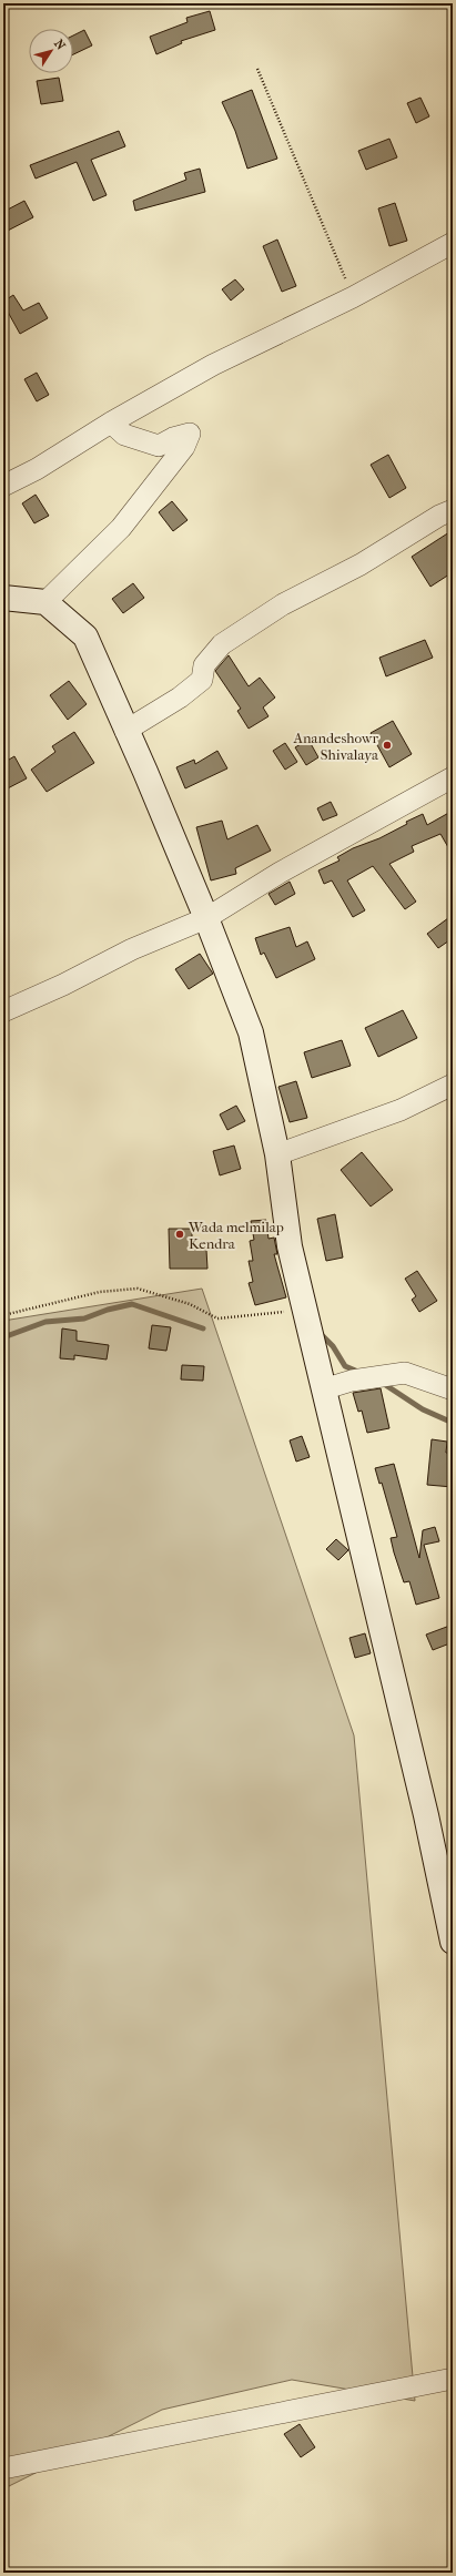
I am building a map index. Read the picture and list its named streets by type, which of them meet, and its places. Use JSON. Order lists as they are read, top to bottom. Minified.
{"places":["Anandeshowr Shivalaya","Wada melmilap Kendra"],"north":"top right"}
